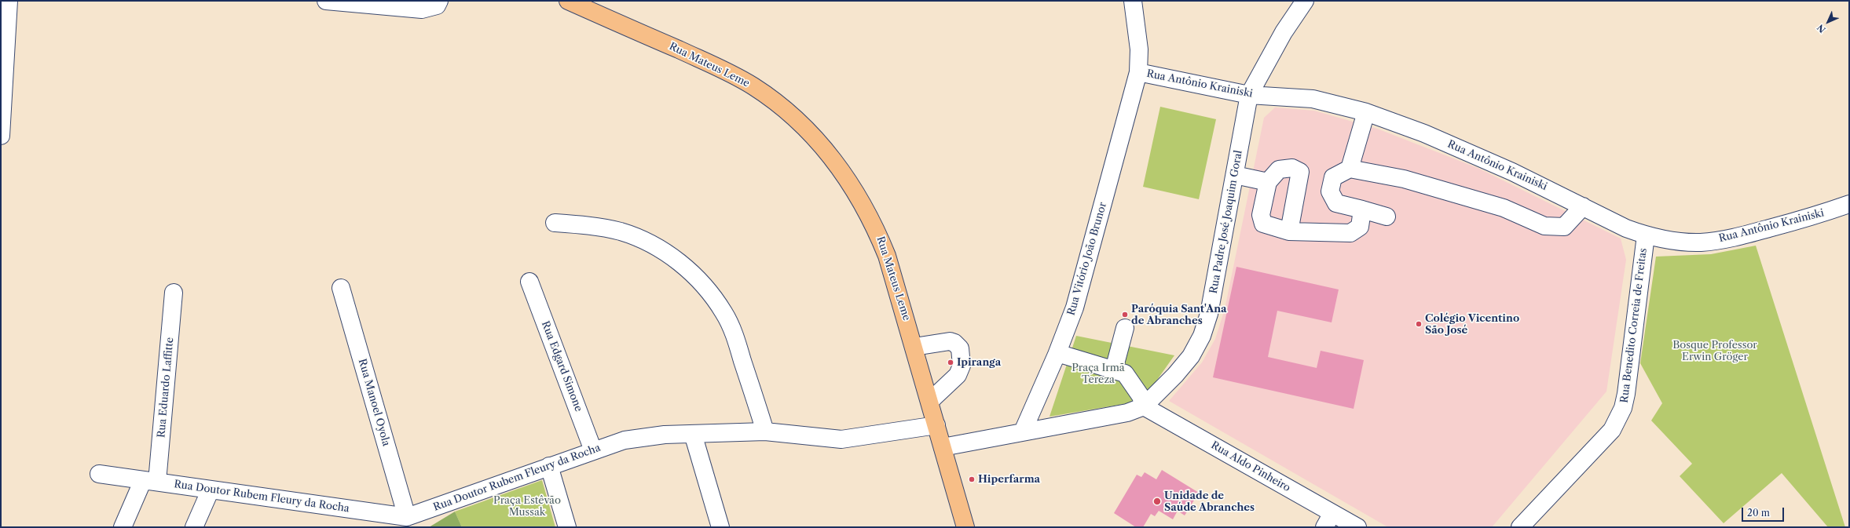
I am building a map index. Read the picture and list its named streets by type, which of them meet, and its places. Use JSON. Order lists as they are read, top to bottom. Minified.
{"streets":{"main road":["Rua Mateus Leme"],"street":["Rua Antônio Krainiski","Rua Padre José Joaquim Goral","Rua Vitório João Brunor","Rua Benedito Correia de Freitas","Rua Edgard Simone","Rua Eduardo Laffitte","Rua Manoel Oyola","Rua Aldo Pinheiro","Rua Doutor Rubem Fleury da Rocha"]},"crossings":[["Rua Mateus Leme","Rua Doutor Rubem Fleury da Rocha"],["Rua Antônio Krainiski","Rua Padre José Joaquim Goral"],["Rua Antônio Krainiski","Rua Vitório João Brunor"],["Rua Antônio Krainiski","Rua Benedito Correia de Freitas"],["Rua Padre José Joaquim Goral","Rua Vitório João Brunor"],["Rua Padre José Joaquim Goral","Rua Aldo Pinheiro"],["Rua Edgard Simone","Rua Doutor Rubem Fleury da Rocha"],["Rua Eduardo Laffitte","Rua Doutor Rubem Fleury da Rocha"],["Rua Manoel Oyola","Rua Doutor Rubem Fleury da Rocha"]],"parks":["Bosque Professor Erwin Gröger","Praça Irmã Tereza","Praça Estêvão Mussak"],"places":["Paróquia Sant'Ana de Abranches","Colégio Vicentino São José","Ipiranga","Hiperfarma","Unidade de Saúde Abranches"],"scale_bar":"20 m","north":"bottom left"}
